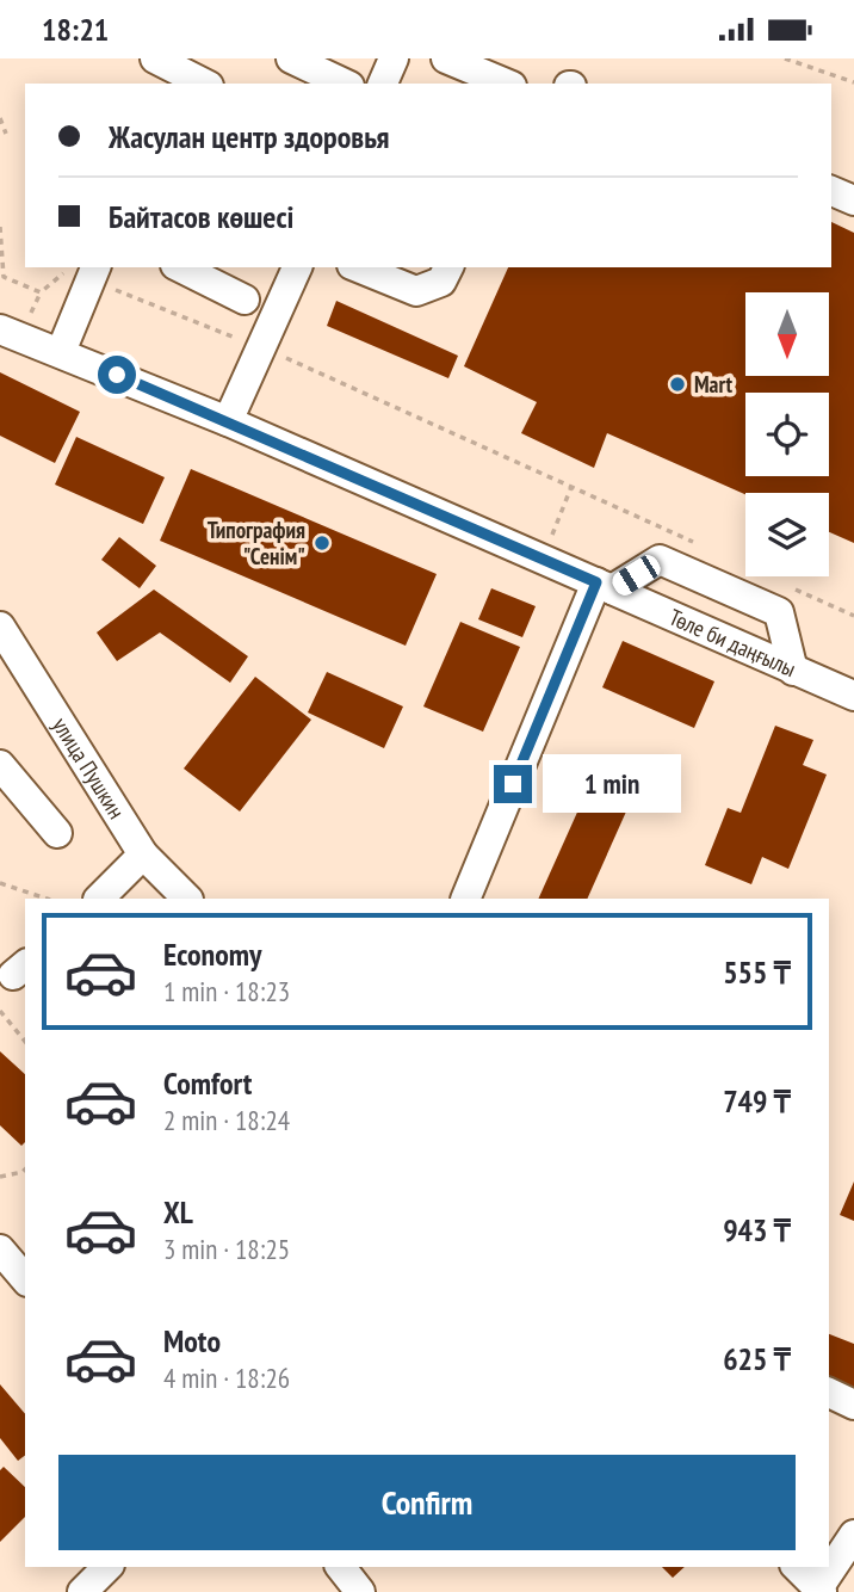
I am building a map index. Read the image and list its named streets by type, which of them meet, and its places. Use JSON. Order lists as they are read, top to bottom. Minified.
{"streets":{"street":["Төле би даңғылы","улица Пушкин"]},"places":["Mart","Типография \"Сенім\""],"north":"bottom","page":{"status":"18:21","banner":["Жасулан центр здоровья","Байтасов көшесі"],"bubble":"1 min","list":[{"name":"Economy","note":"1 min · 18:23","value":"555 ₸"},{"name":"Comfort","note":"2 min · 18:24","value":"749 ₸"},{"name":"XL","note":"3 min · 18:25","value":"943 ₸"},{"name":"Moto","note":"4 min · 18:26","value":"625 ₸"}],"buttons":"Confirm"}}
